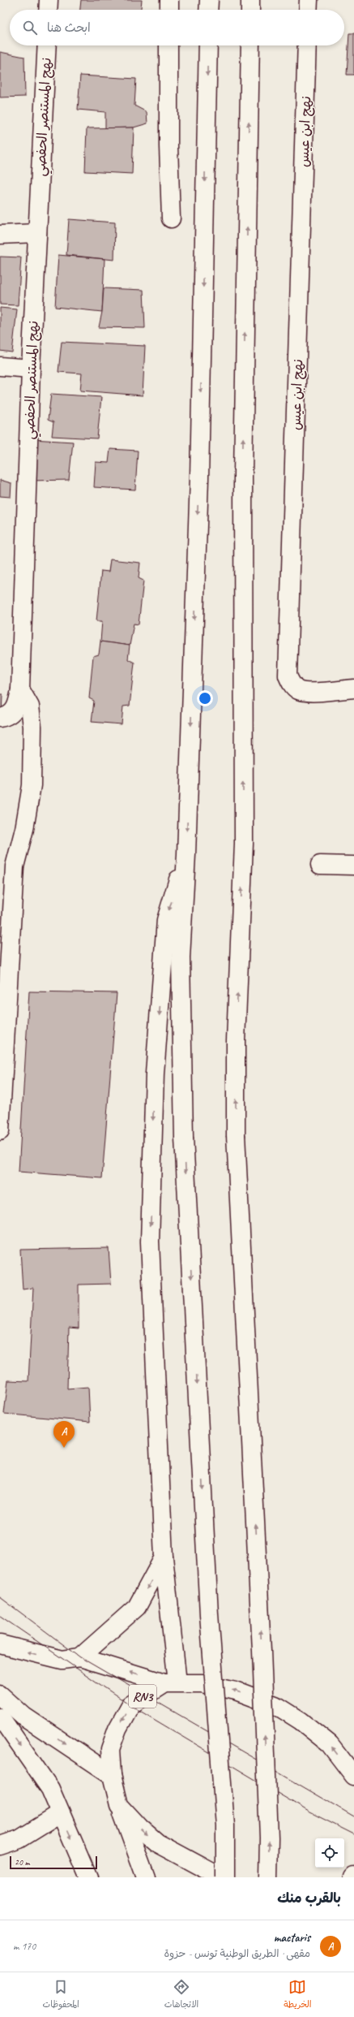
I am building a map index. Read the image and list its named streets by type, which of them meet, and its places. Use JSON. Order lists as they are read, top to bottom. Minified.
{"streets":{"main road":["نهج المستنصر الحفصي","نهج ابن عيس","RN3"]},"scale_bar":"20 m","page":{"search":"ابحث هنا","pins":"A","scale":"20 m","heading":"بالقرب منك","list":[{"mark":"A","name":"mactaris","note":"مقهى · الطريق الوطنية تونس - حزوة","value":"170 m"}],"nav":["الخريطة","الاتجاهات","المحفوظات"]}}
